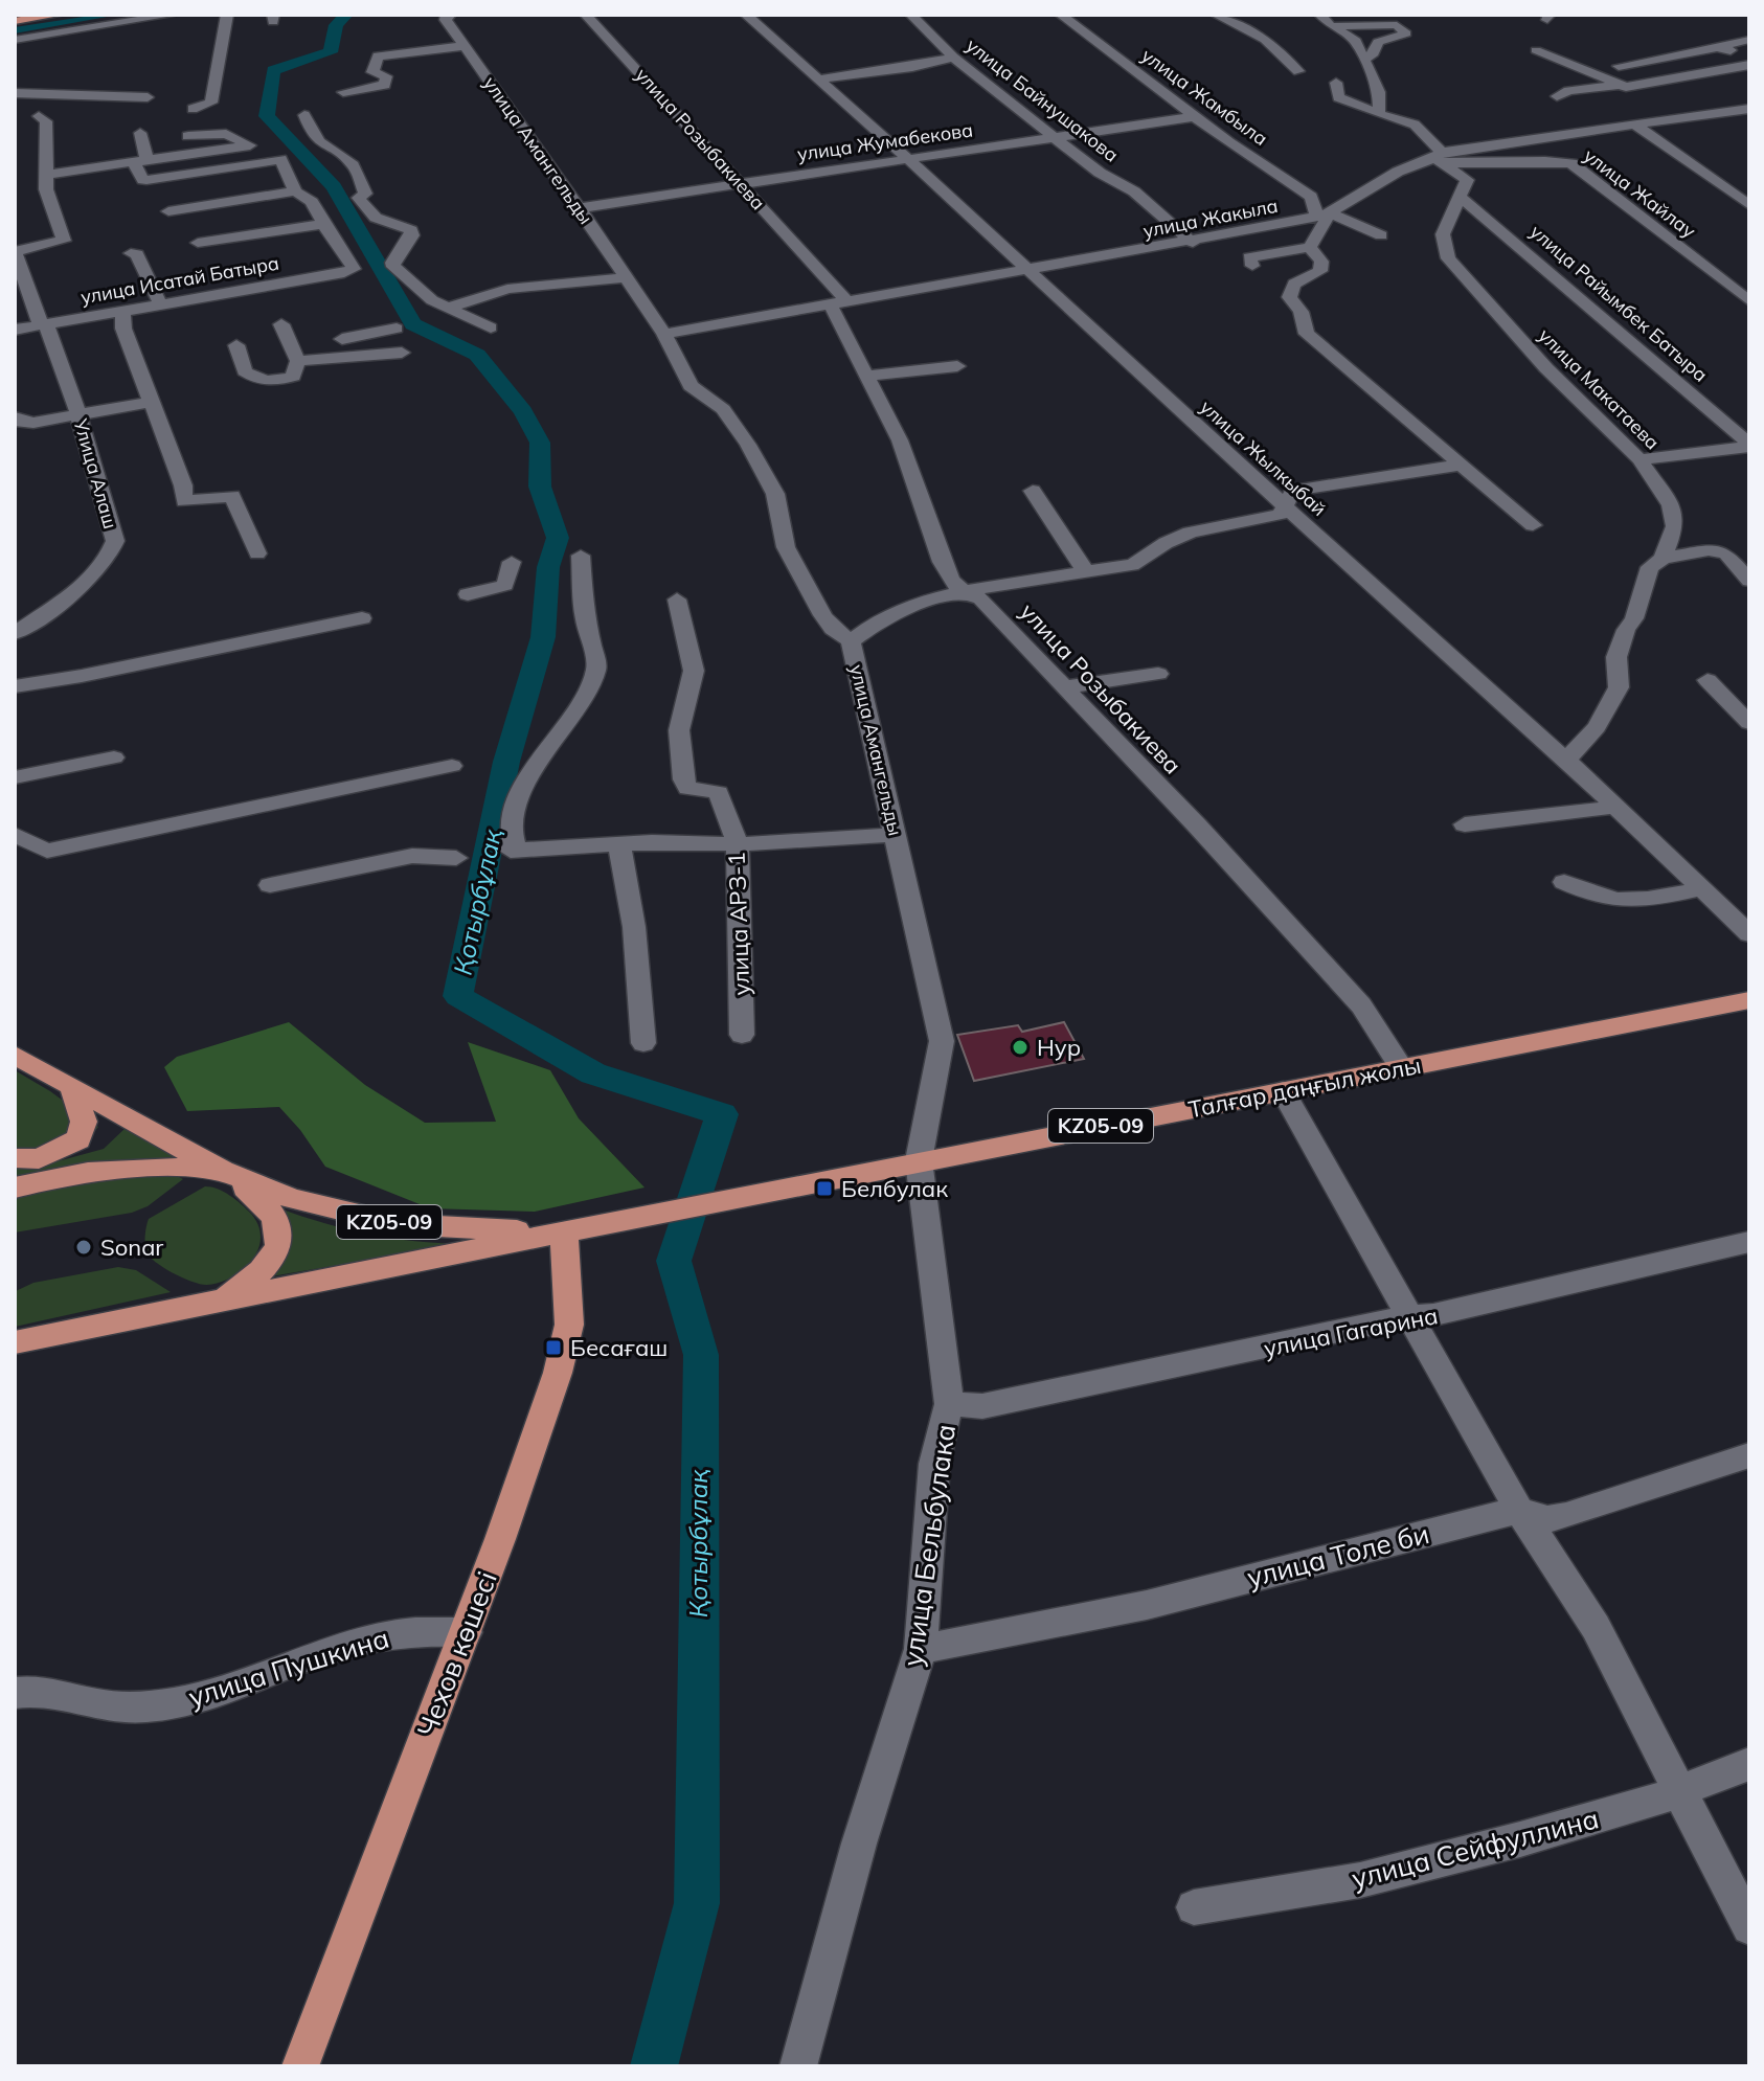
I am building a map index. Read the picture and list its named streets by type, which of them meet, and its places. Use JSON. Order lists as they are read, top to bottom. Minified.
{"streets":{"main road":["Талғар даңғыл жолы","KZ05-09","Чехов көшесі"],"street":["улица Жамбыла","улица Байнушакова","улица Розыбакиева","улица Жумабекова","улица Амангельды","улица Жайлау","улица Жакыла","улица Исатай Батыра","улица Райымбек Батыра","улица Макатаева","улица Жылкыбай","Улица Алаш","улица АРЗ-1","улица Гагарина","улица Бельбулака","улица Толе би","улица Пушкина","улица Сейфуллина"]},"crossings":[["улица Жамбыла","улица Жумабекова"],["улица Жамбыла","улица Жакыла"],["улица Байнушакова","улица Жумабекова"],["улица Байнушакова","улица Жакыла"],["улица Розыбакиева","улица Жумабекова"],["улица Розыбакиева","улица Жакыла"],["улица Розыбакиева","Талғар даңғыл жолы"],["улица Жумабекова","улица Амангельды"],["улица Жумабекова","улица Жылкыбай"],["улица Амангельды","улица Жакыла"],["улица Амангельды","Талғар даңғыл жолы"],["улица Амангельды","улица Бельбулака"],["улица Жайлау","улица Жакыла"],["улица Жакыла","улица Жылкыбай"],["улица Исатай Батыра","Улица Алаш"],["улица Райымбек Батыра","улица Макатаева"],["улица Макатаева","улица Жылкыбай"],["Талғар даңғыл жолы","KZ05-09"],["Талғар даңғыл жолы","улица Бельбулака"],["Талғар даңғыл жолы","Чехов көшесі"],["улица Гагарина","улица Бельбулака"],["улица Бельбулака","улица Толе би"],["Чехов көшесі","улица Пушкина"]],"water":["Қотырбұлақ"],"places":{"other":["Нур","Sonar"],"transit":["Белбулак","Бесағаш"]}}
